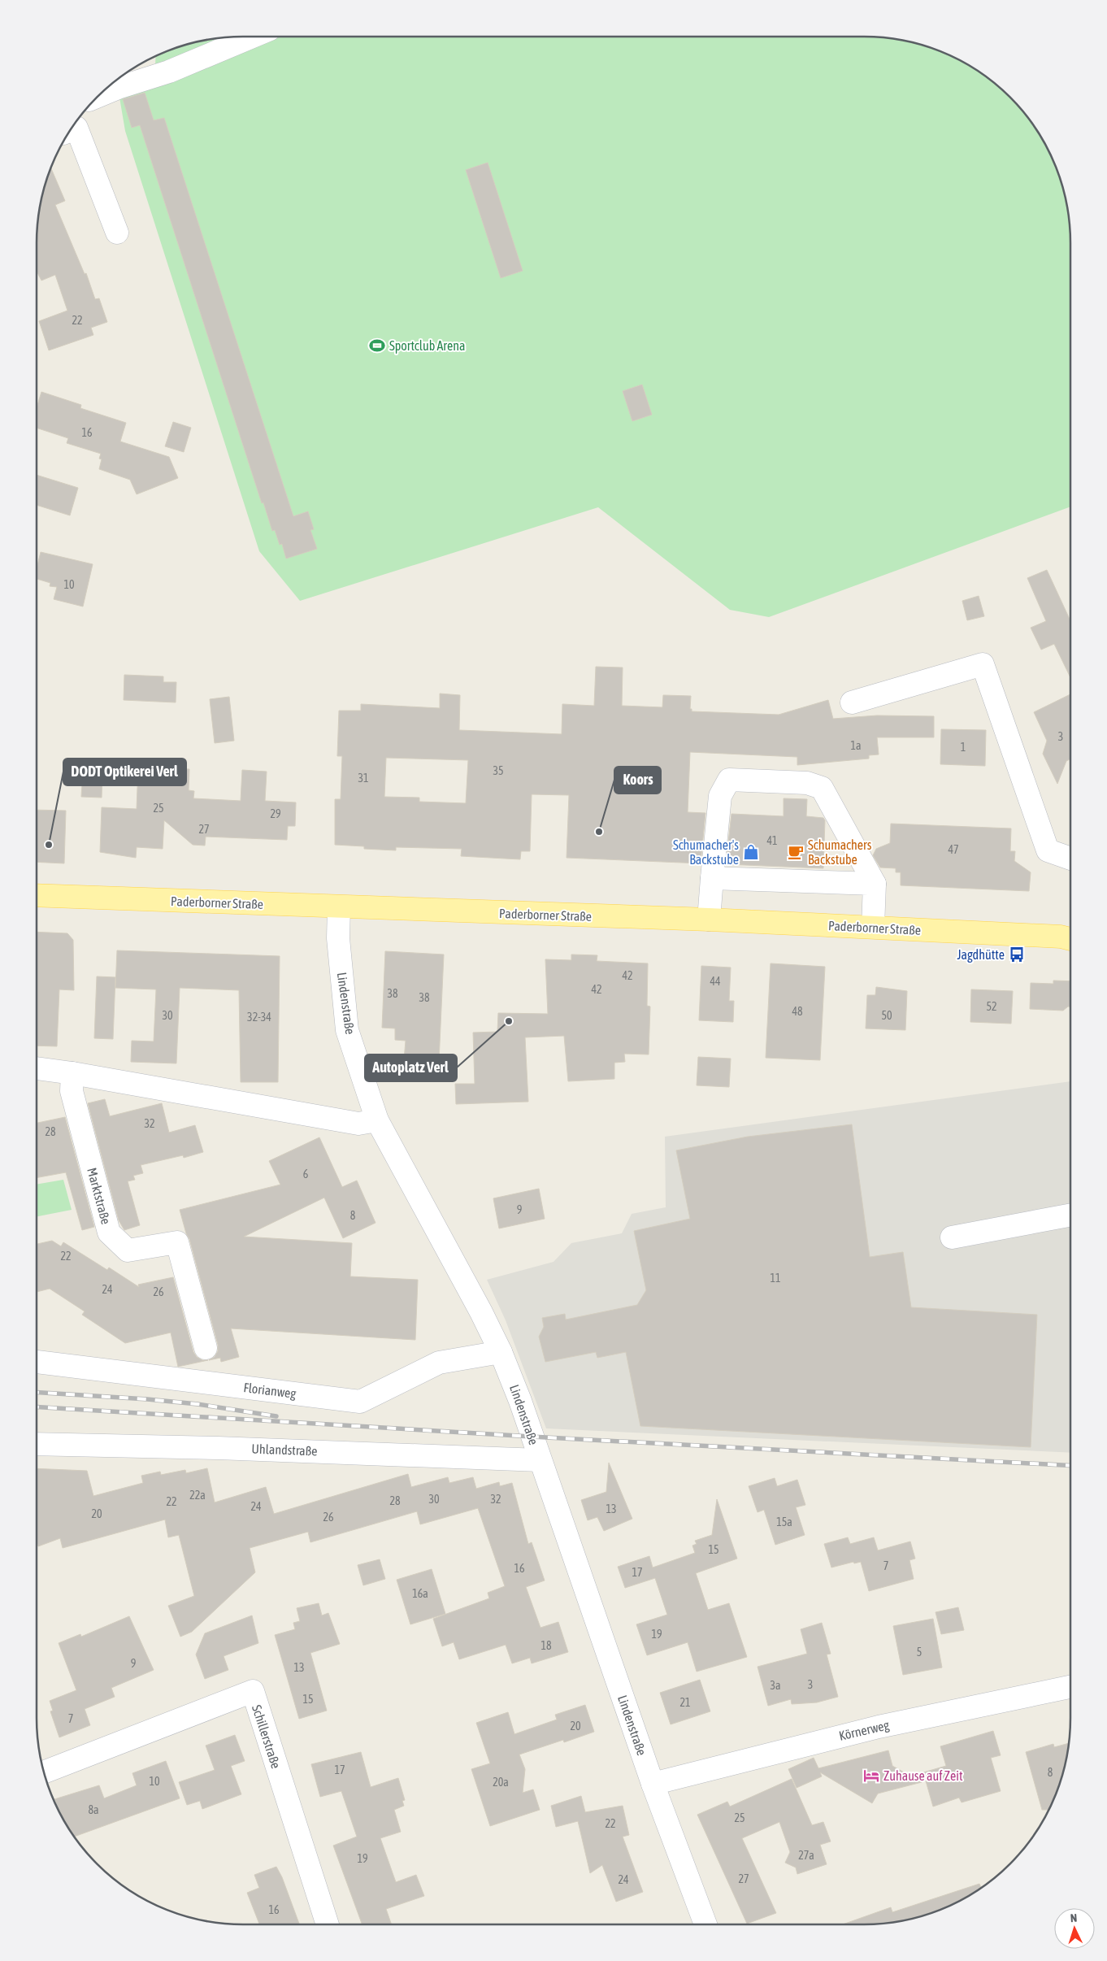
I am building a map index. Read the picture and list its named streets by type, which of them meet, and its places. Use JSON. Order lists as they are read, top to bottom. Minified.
{"streets":{"main road":["Paderborner Straße"],"street":["Lindenstraße","Marktstraße","Florianweg","Uhlandstraße","Körnerweg","Schillerstraße"]},"crossings":[["Paderborner Straße","Lindenstraße"],["Lindenstraße","Florianweg"],["Lindenstraße","Uhlandstraße"],["Lindenstraße","Körnerweg"]],"places":{"sports":["Sportclub Arena"],"other":["Koors","DODT Optikerei Verl","Autoplatz Verl"],"shop":["Schumacher's Backstube"],"cafe":["Schumachers Backstube"],"bus stop":["Jagdhütte"],"hotel":["Zuhause auf Zeit"]},"house_numbers":["22","16","10","3","1a","1","35","31","25","29","27","41","47","42","44","42","38","38","52","48","30","50","32-34","32","28","6","9","8","22","11","24","26","22a","30","32","28","22","24","13","20","26","15a","15","7","16","17","16a","19","18","5","9","13","3","3a","15","21","7","20","17","8","10","20a","8a","25","22","27a","19","27","24","16"],"north":"top"}
